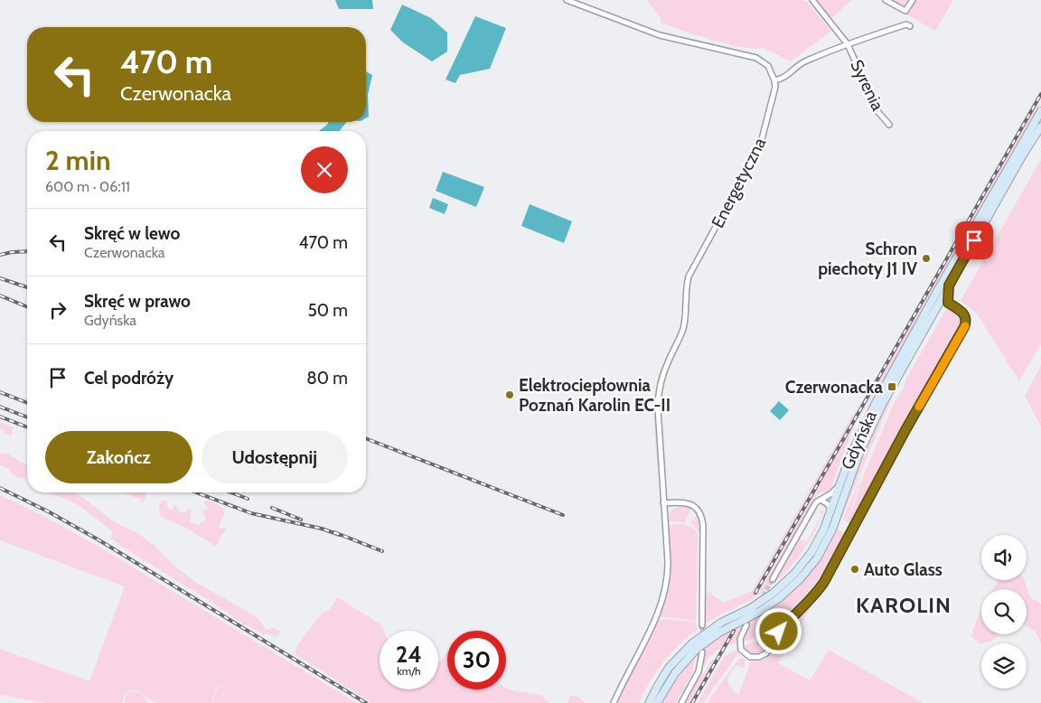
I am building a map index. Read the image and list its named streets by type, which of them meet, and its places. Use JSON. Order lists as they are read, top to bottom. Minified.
{"streets":{"main road":["Gdyńska"],"street":["Syrenia","Energetyczna"]},"districts":["KAROLIN"],"places":{"other":["Schron piechoty J1 IV","Elektrociepłownia Poznań Karolin EC-II","Auto Glass"],"transit":["Czerwonacka"]},"page":{"turn":["470 m","Czerwonacka"],"heading":["2 min","600 m · 06:11"],"list":[{"name":"Skręć w lewo","note":"Czerwonacka","value":"470 m"},{"name":"Skręć w prawo","note":"Gdyńska","value":"50 m"},{"name":"Cel podróży","value":"80 m"}],"buttons":["Zakończ","Udostępnij"],"speed":"24 km/h","limit":"30"}}
